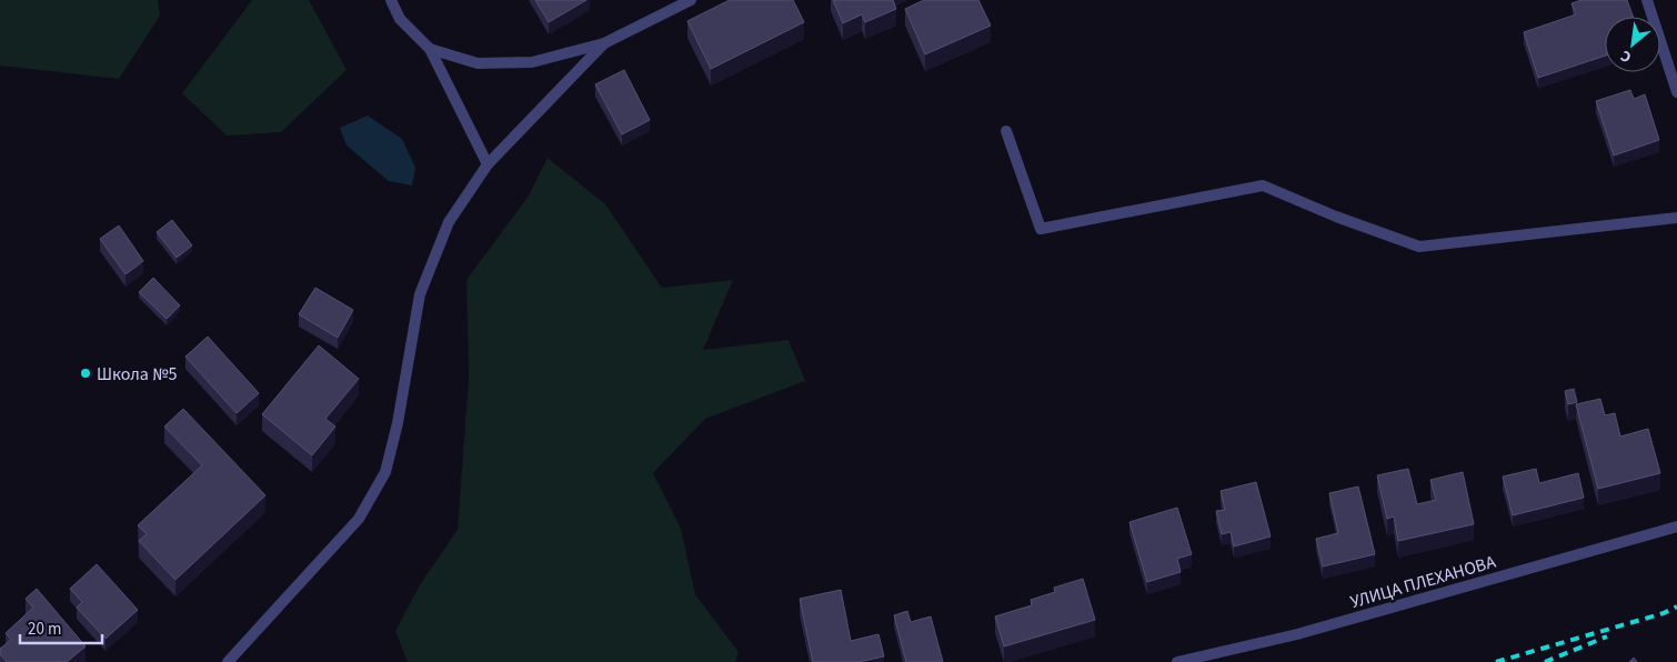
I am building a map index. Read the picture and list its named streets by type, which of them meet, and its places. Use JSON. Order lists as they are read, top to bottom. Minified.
{"streets":{"street":["УЛИЦА ПЛЕХАНОВА"]},"places":["Школа №5"],"scale_bar":"20 m","north":"bottom left"}
